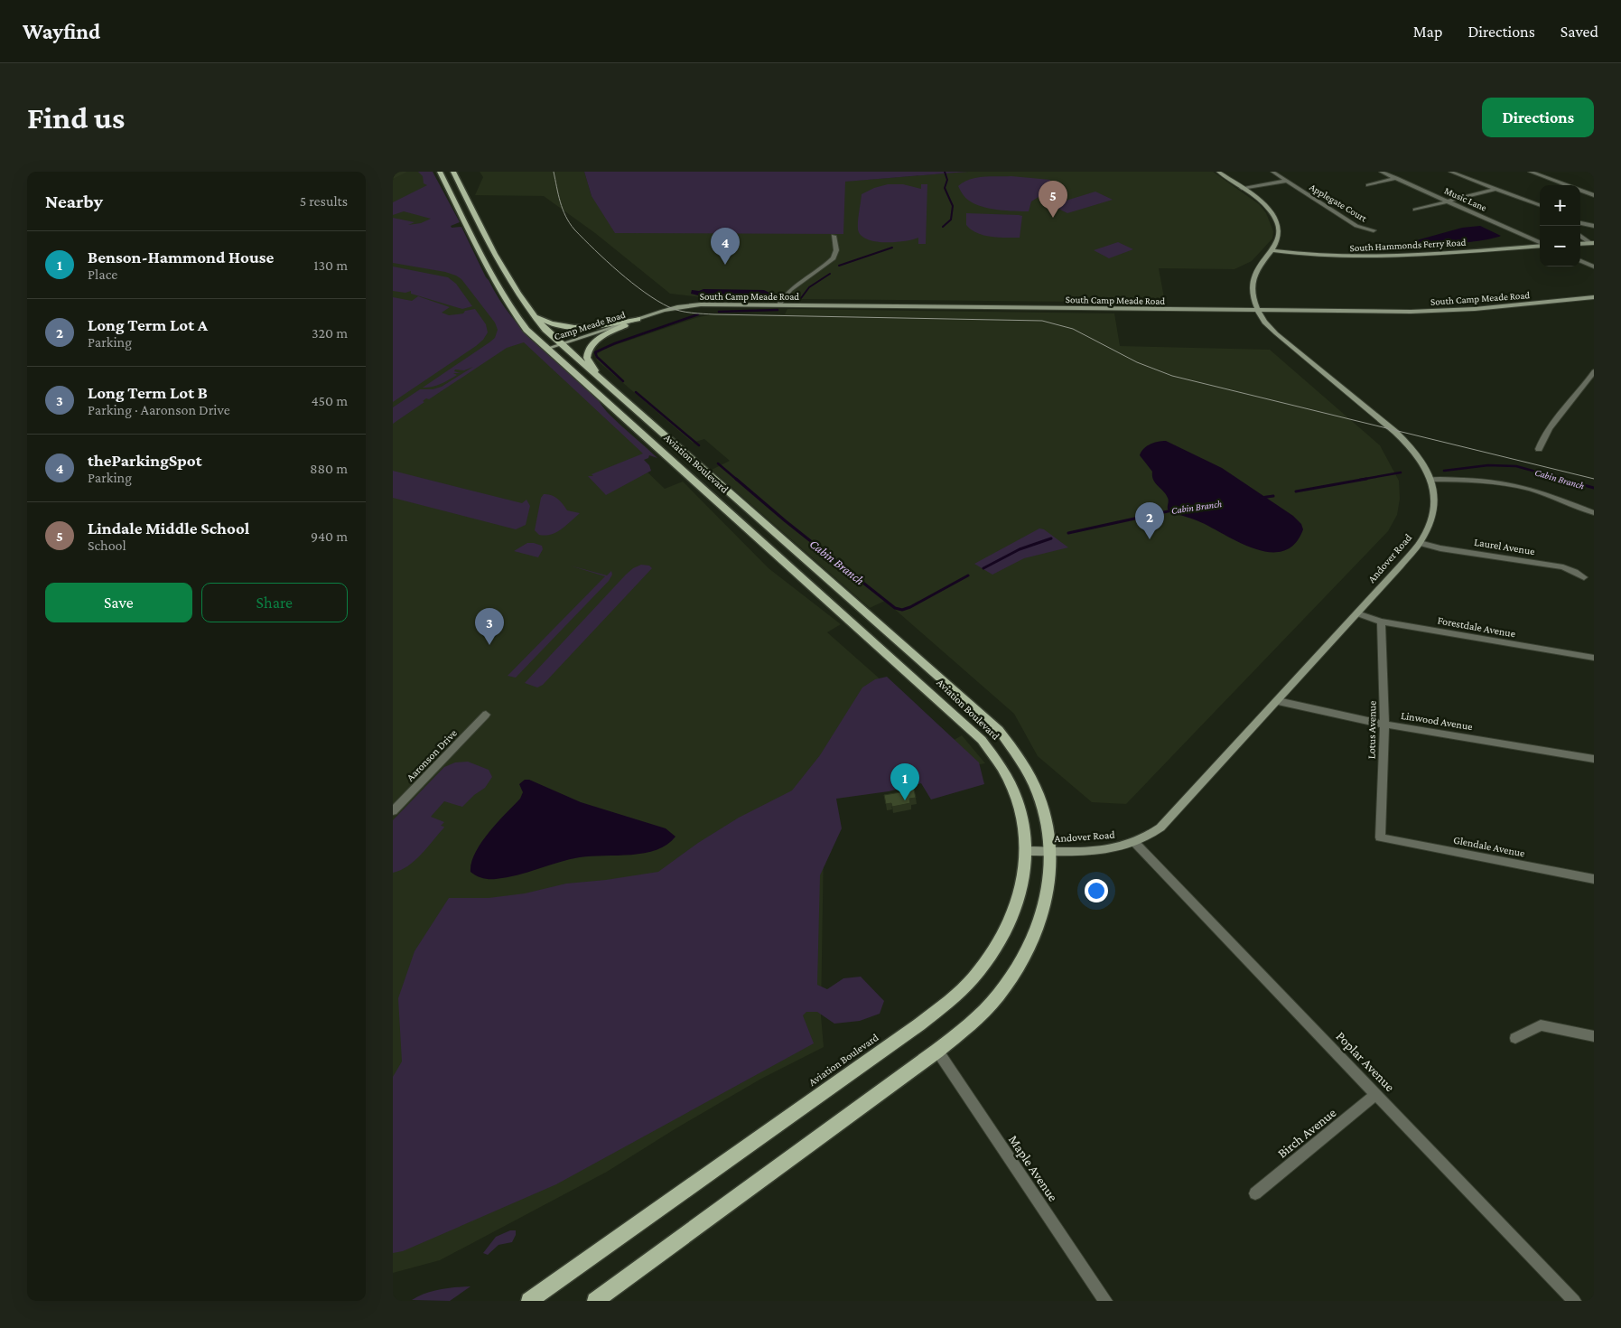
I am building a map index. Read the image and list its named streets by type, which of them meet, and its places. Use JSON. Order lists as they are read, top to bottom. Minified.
{"streets":{"main road":["South Hammonds Ferry Road","South Camp Meade Road","Camp Meade Road","Aviation Boulevard","Andover Road"],"street":["Music Lane","Applegate Court","Laurel Avenue","Forestdale Avenue","Linwood Avenue","Lotus Avenue","Aaronson Drive","Glendale Avenue","Poplar Avenue","Birch Avenue","Maple Avenue"]},"crossings":[["South Hammonds Ferry Road","Andover Road"],["South Camp Meade Road","Camp Meade Road"],["South Camp Meade Road","Andover Road"],["Camp Meade Road","Aviation Boulevard"],["Aviation Boulevard","Andover Road"],["Aviation Boulevard","Maple Avenue"],["Laurel Avenue","Andover Road"],["Andover Road","Forestdale Avenue"],["Andover Road","Linwood Avenue"],["Andover Road","Poplar Avenue"],["Forestdale Avenue","Lotus Avenue"],["Linwood Avenue","Lotus Avenue"],["Lotus Avenue","Glendale Avenue"],["Poplar Avenue","Birch Avenue"]],"water":["Cabin Branch"],"page":{"header":"Wayfind","nav":["Map","Directions","Saved"],"buttons":["Directions",["Save","Share"]],"title":"Find us","heading":["Nearby","5 results"],"pins":["5","4","2","3","1"],"map_buttons":["+","−"],"list":[{"mark":"1","name":"Benson-Hammond House","note":"Place","value":"130 m"},{"mark":"2","name":"Long Term Lot A","note":"Parking","value":"320 m"},{"mark":"3","name":"Long Term Lot B","note":"Parking · Aaronson Drive","value":"450 m"},{"mark":"4","name":"theParkingSpot","note":"Parking","value":"880 m"},{"mark":"5","name":"Lindale Middle School","note":"School","value":"940 m"}]}}
